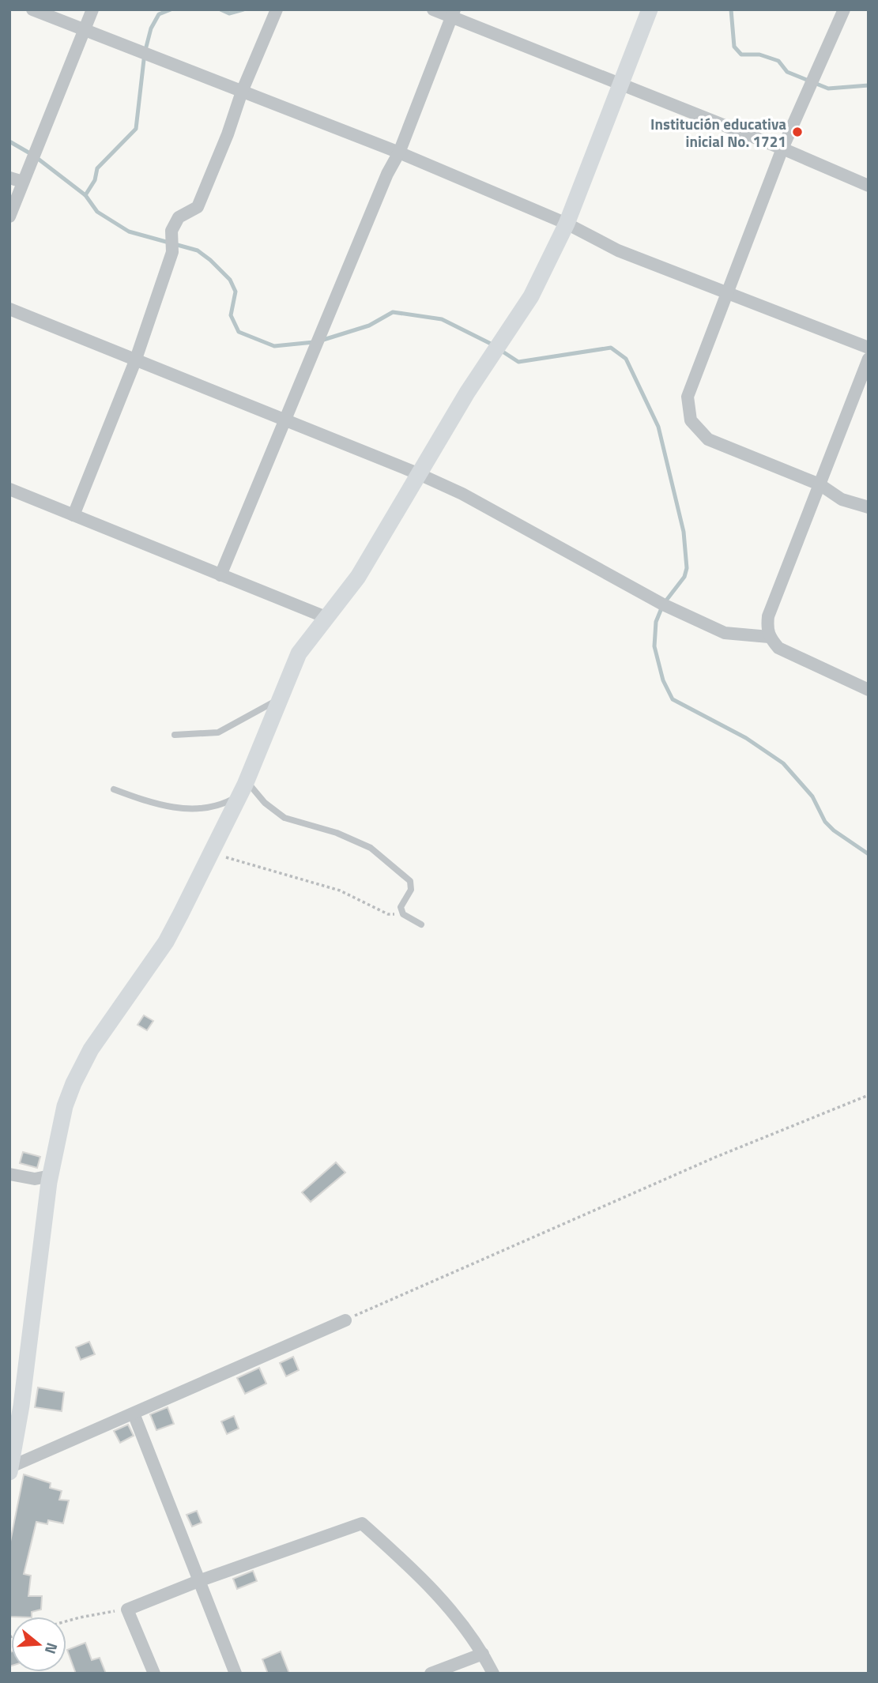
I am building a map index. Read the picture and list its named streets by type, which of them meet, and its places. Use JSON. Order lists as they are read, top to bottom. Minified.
{"places":["Institución educativa inicial No. 1721"],"north":"right"}
